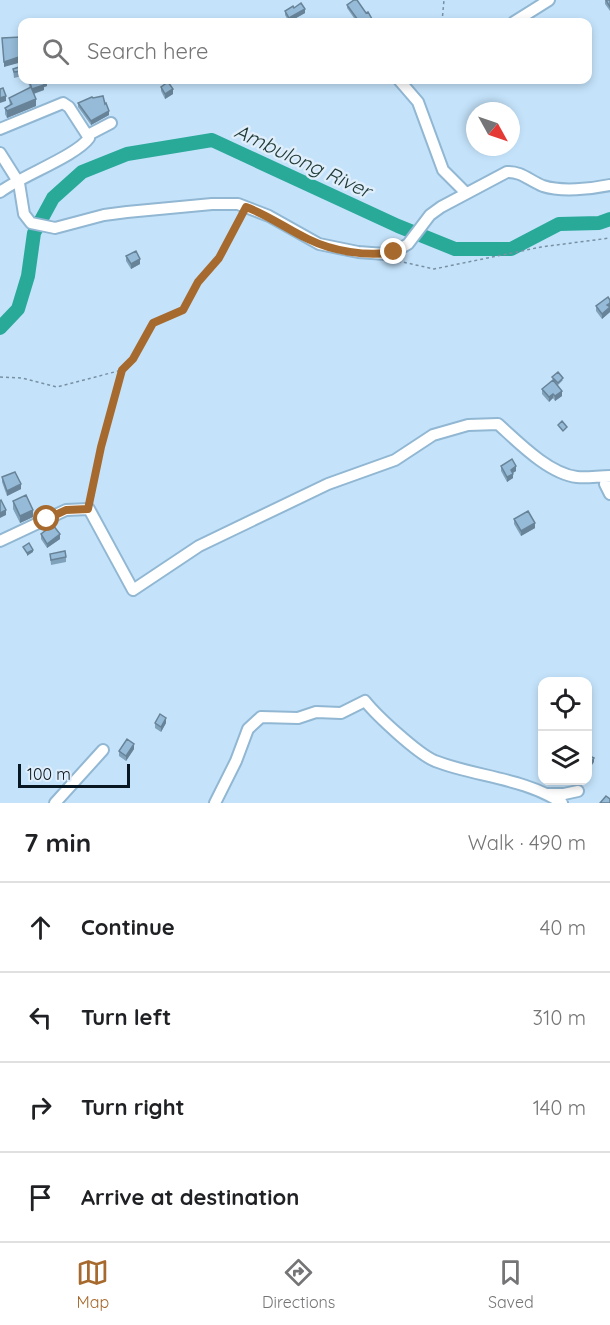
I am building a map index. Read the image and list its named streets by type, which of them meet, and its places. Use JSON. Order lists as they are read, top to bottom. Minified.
{"water":["Ambulong River"],"scale_bar":"100 m","north":"bottom right","page":{"search":"Search here","scale":"100 m","heading":["7 min","Walk · 490 m"],"list":[["Continue","40 m"],["Turn left","310 m"],["Turn right","140 m"],"Arrive at destination"],"nav":["Map","Directions","Saved"]}}
